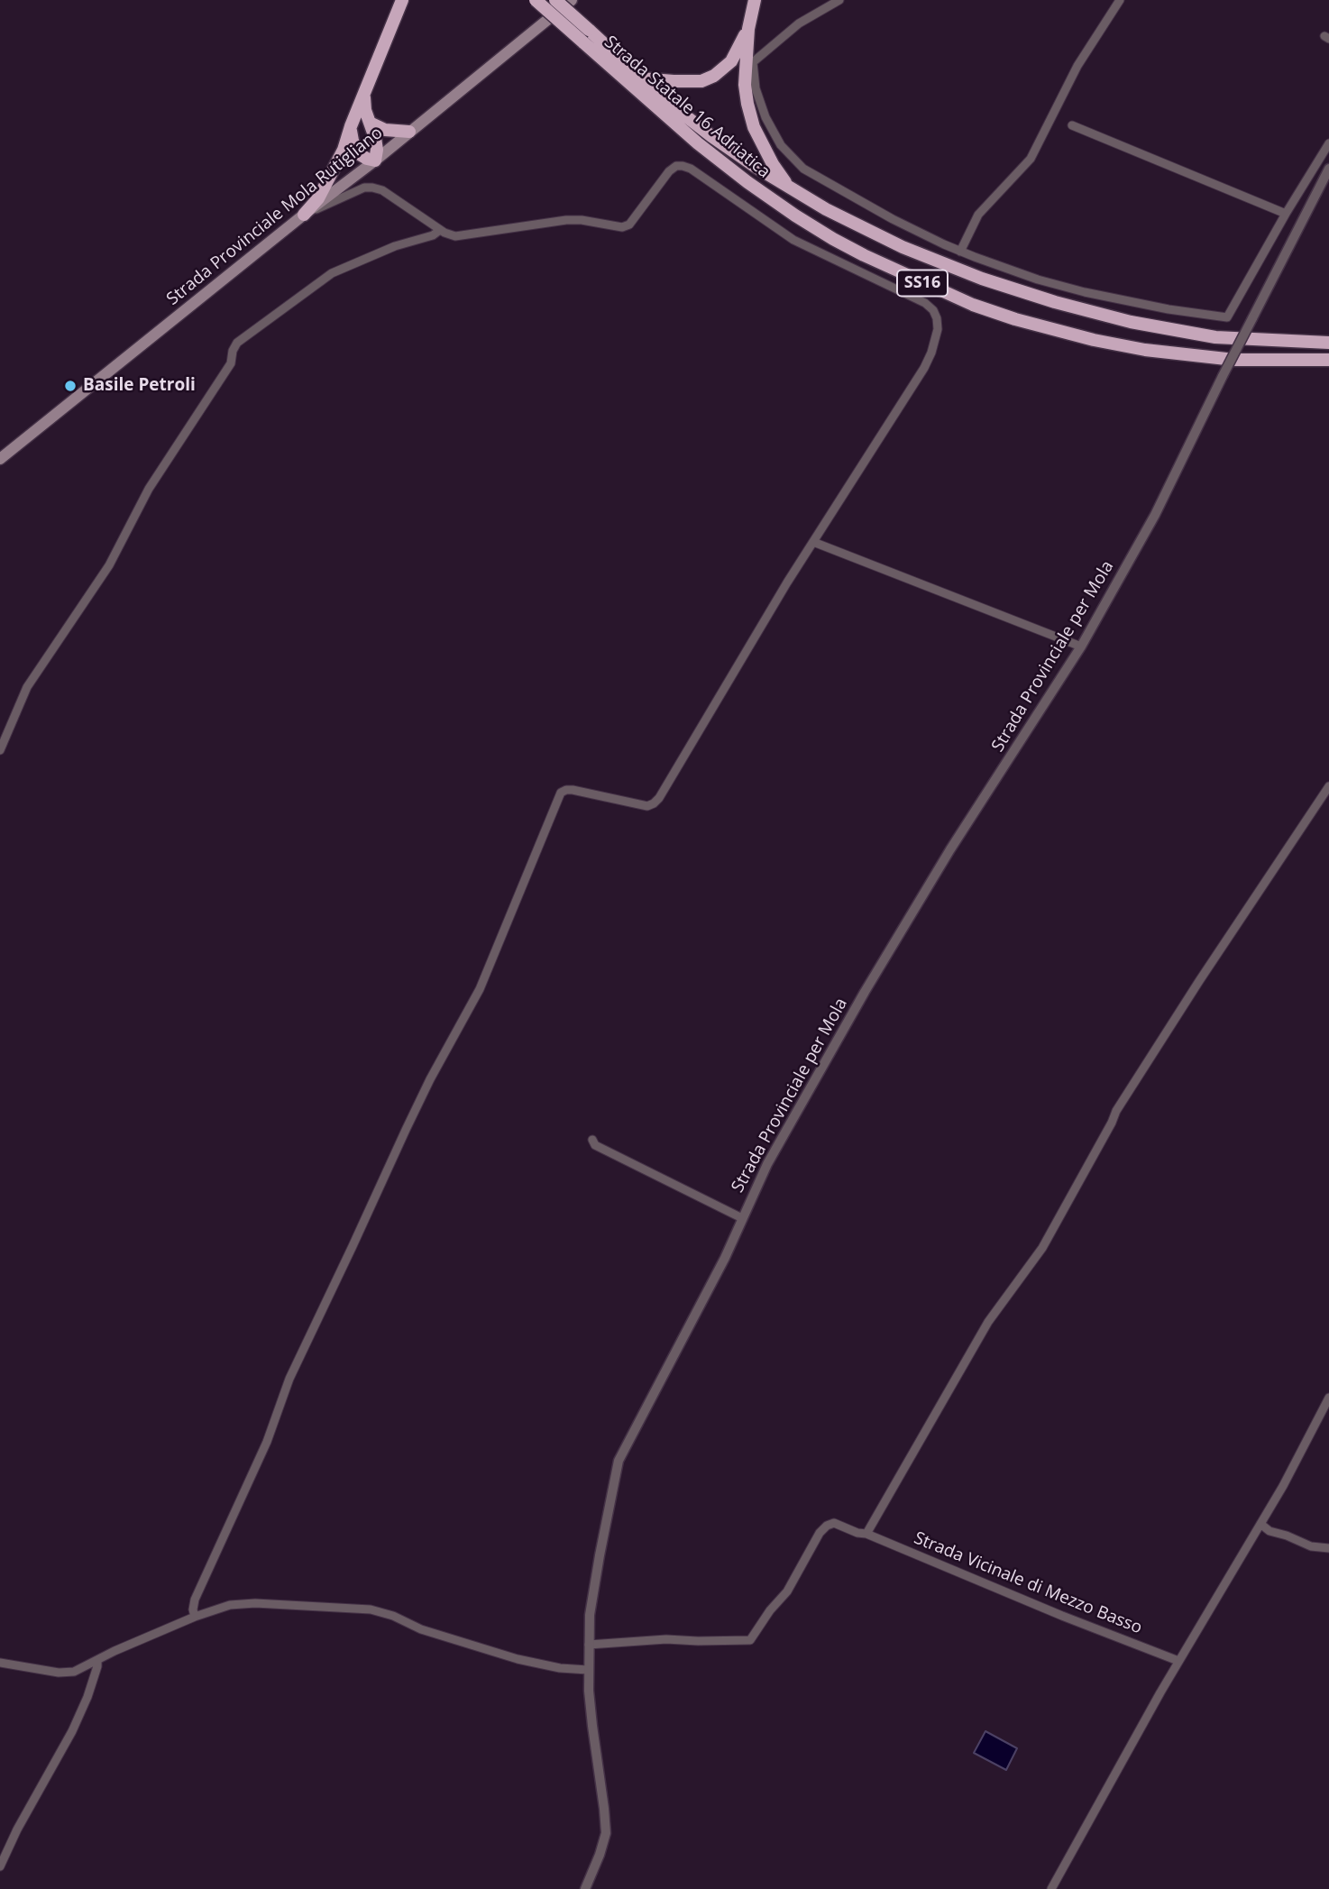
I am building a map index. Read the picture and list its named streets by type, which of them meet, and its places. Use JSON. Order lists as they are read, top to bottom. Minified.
{"streets":{"highway":["Strada Statale 16 Adriatica","SS16"],"main road":["Strada Provinciale Mola Rutigliano"],"street":["Strada Provinciale per Mola","Strada Vicinale di Mezzo Basso"]},"crossings":[["Strada Provinciale per Mola","Strada Vicinale di Mezzo Basso"]],"places":["Basile Petroli"]}
